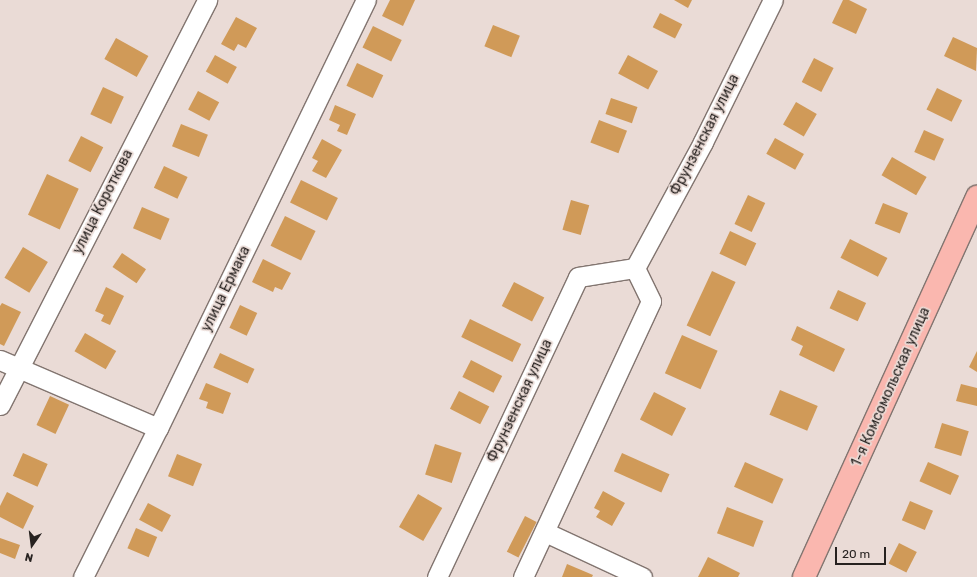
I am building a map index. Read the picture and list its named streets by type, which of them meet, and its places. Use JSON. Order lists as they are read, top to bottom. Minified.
{"streets":{"main road":["1-я Комсомольская улица"],"street":["Фрунзенская улица","улица Короткова","улица Ермака"]},"scale_bar":"20 m","north":"bottom"}
